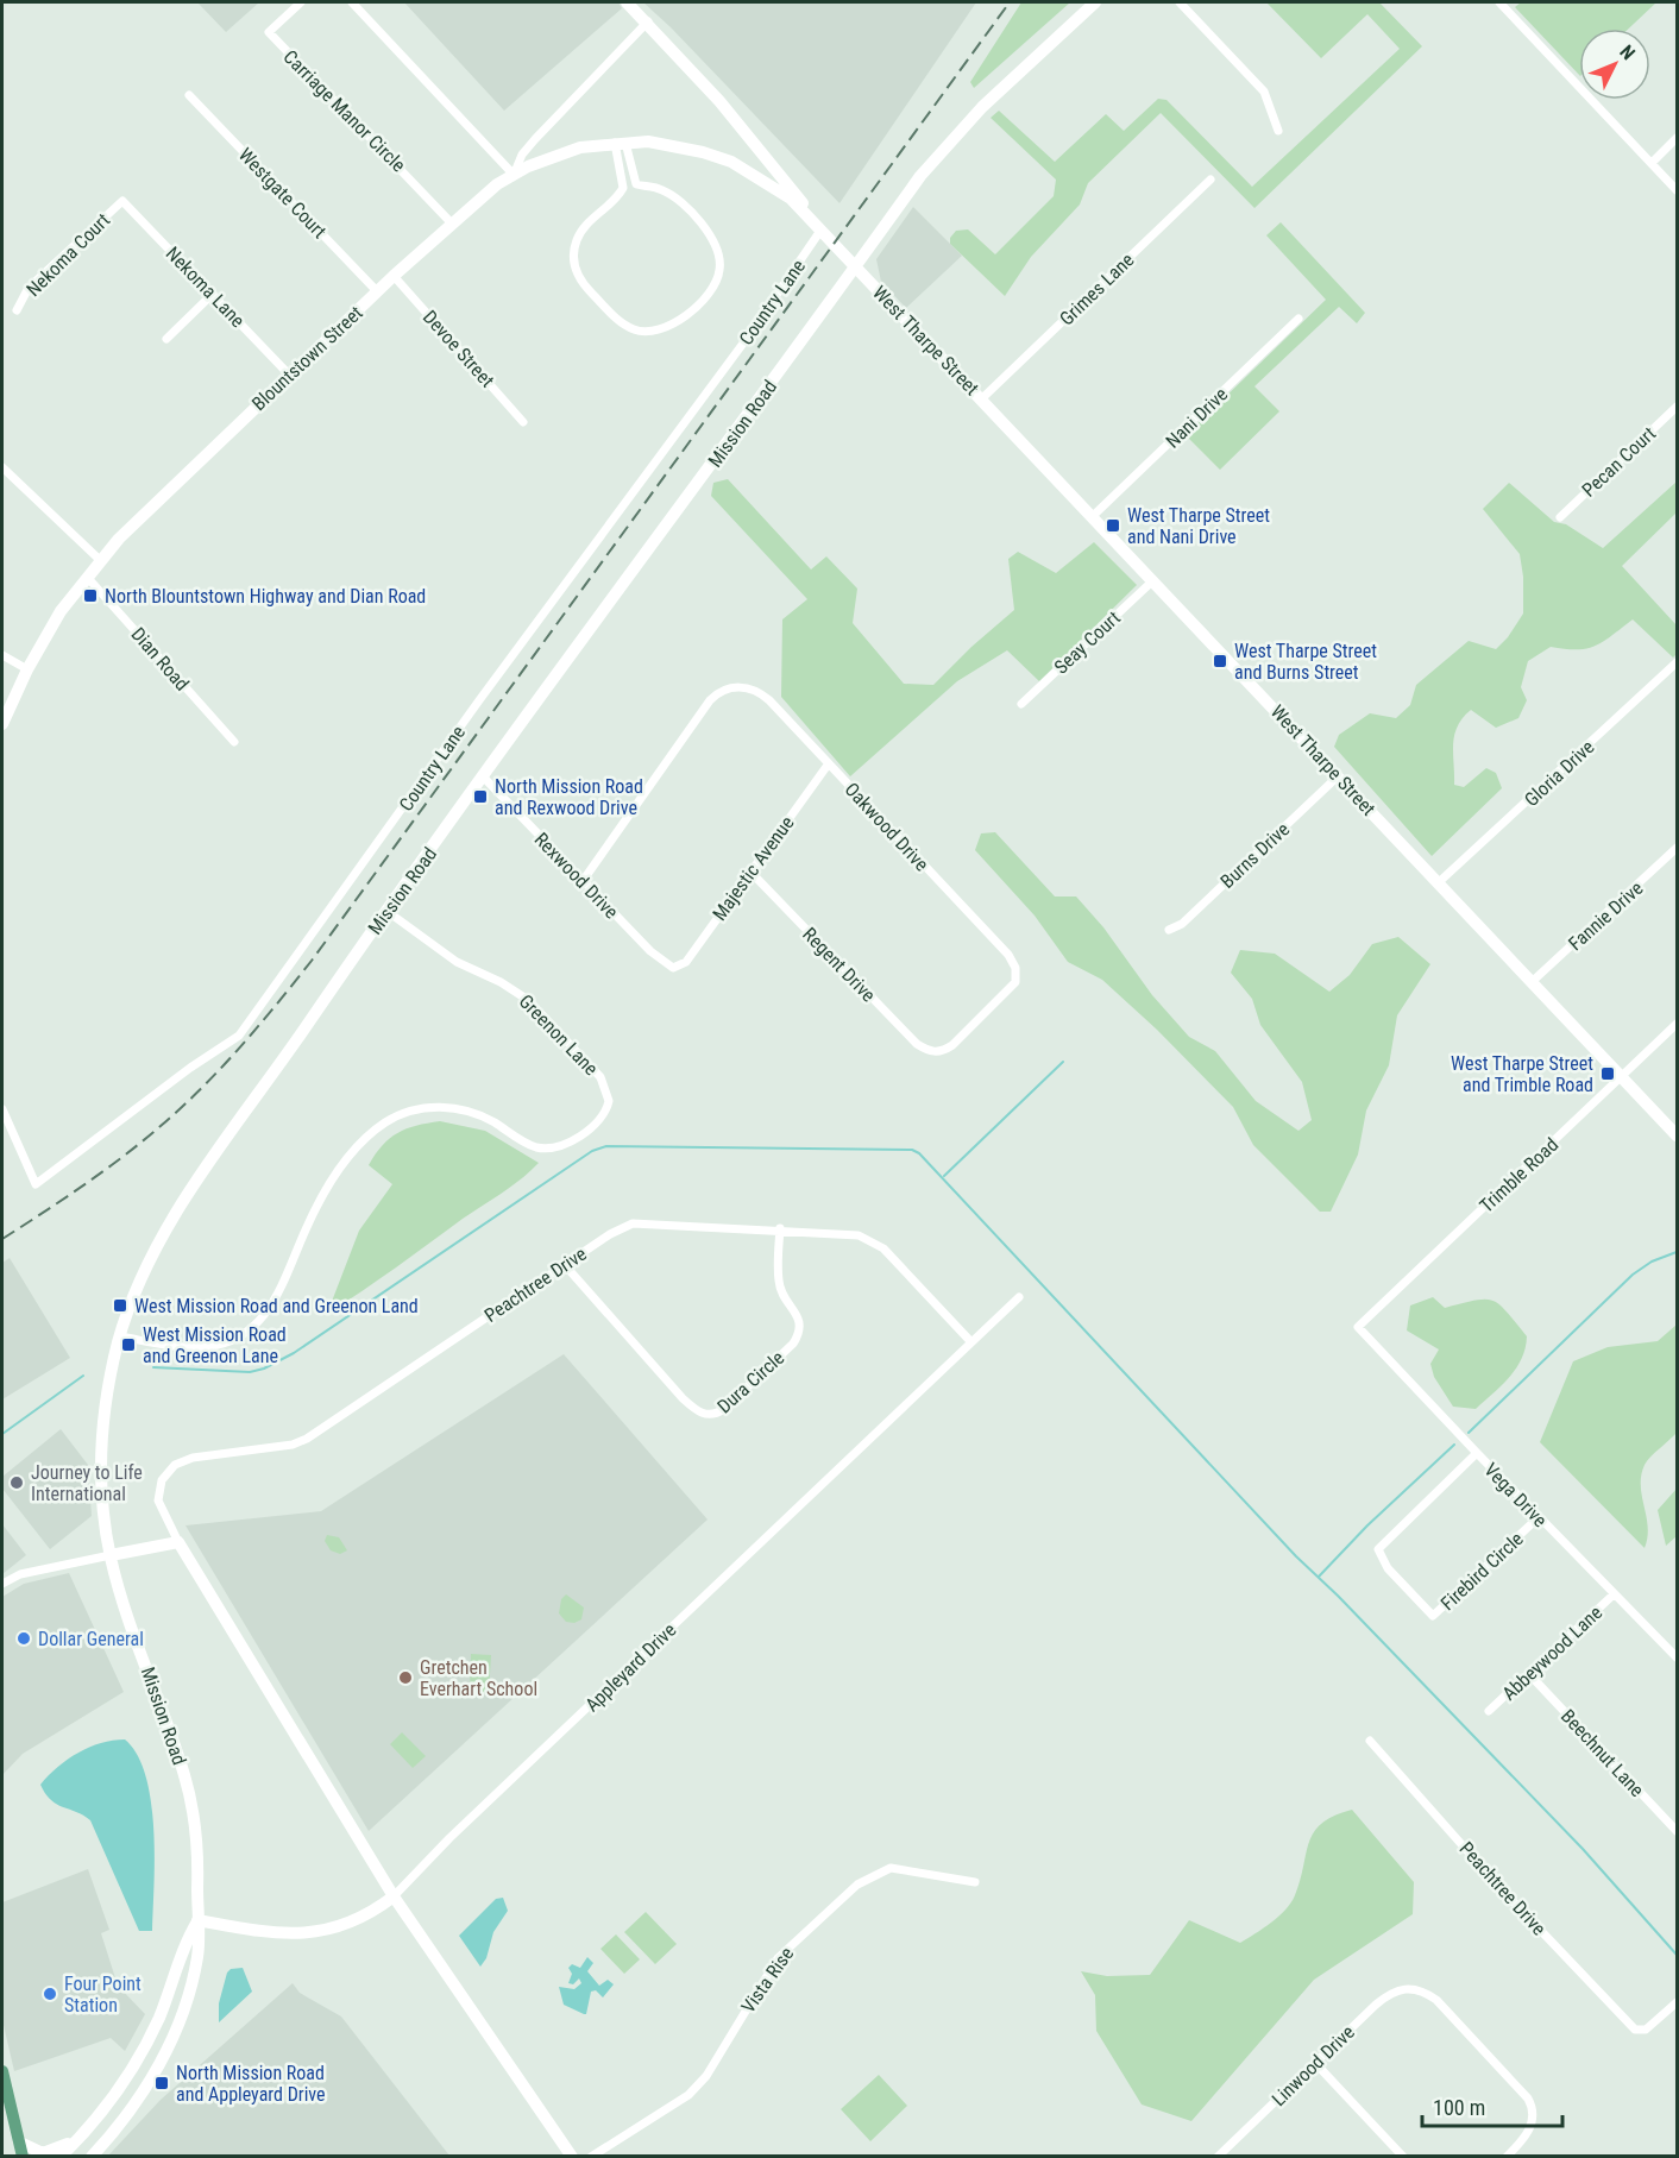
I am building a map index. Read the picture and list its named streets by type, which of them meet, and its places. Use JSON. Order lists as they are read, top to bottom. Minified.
{"streets":{"main road":["West Tharpe Street","Blountstown Street","Mission Road","Appleyard Drive"],"street":["Carriage Manor Circle","Westgate Court","Nekoma Court","Nekoma Lane","Grimes Lane","Country Lane","Devoe Street","Nani Drive","Pecan Court","Seay Court","Dian Road","Gloria Drive","Oakwood Drive","Burns Drive","Majestic Avenue","Rexwood Drive","Fannie Drive","Regent Drive","Greenon Lane","Trimble Road","Peachtree Drive","Dura Circle","Vega Drive","Firebird Circle","Abbeywood Lane","Beechnut Lane","Vista Rise","Linwood Drive"]},"crossings":[["Carriage Manor Circle","Blountstown Street"],["Westgate Court","Blountstown Street"],["Nekoma Court","Nekoma Lane"],["Nekoma Lane","Blountstown Street"],["Grimes Lane","West Tharpe Street"],["Country Lane","West Tharpe Street"],["West Tharpe Street","Nani Drive"],["West Tharpe Street","Mission Road"],["West Tharpe Street","Seay Court"],["West Tharpe Street","Gloria Drive"],["West Tharpe Street","Burns Drive"],["West Tharpe Street","Fannie Drive"],["West Tharpe Street","Trimble Road"],["Devoe Street","Blountstown Street"],["Blountstown Street","Dian Road"],["Mission Road","Rexwood Drive"],["Mission Road","Greenon Lane"],["Mission Road","Appleyard Drive"],["Oakwood Drive","Majestic Avenue"],["Oakwood Drive","Rexwood Drive"],["Oakwood Drive","Regent Drive"],["Majestic Avenue","Rexwood Drive"],["Majestic Avenue","Regent Drive"],["Trimble Road","Vega Drive"],["Peachtree Drive","Dura Circle"],["Peachtree Drive","Appleyard Drive"],["Vega Drive","Firebird Circle"],["Vega Drive","Abbeywood Lane"],["Abbeywood Lane","Beechnut Lane"]],"places":{"transit":["West Tharpe Street and Nani Drive","North Blountstown Highway and Dian Road","West Tharpe Street and Burns Street","North Mission Road and Rexwood Drive","West Tharpe Street and Trimble Road","West Mission Road and Greenon Land","West Mission Road and Greenon Lane","North Mission Road and Appleyard Drive"],"other":["Journey to Life International","Dollar General","Gretchen Everhart School","Four Point Station"]},"scale_bar":"100 m","north":"top right"}
